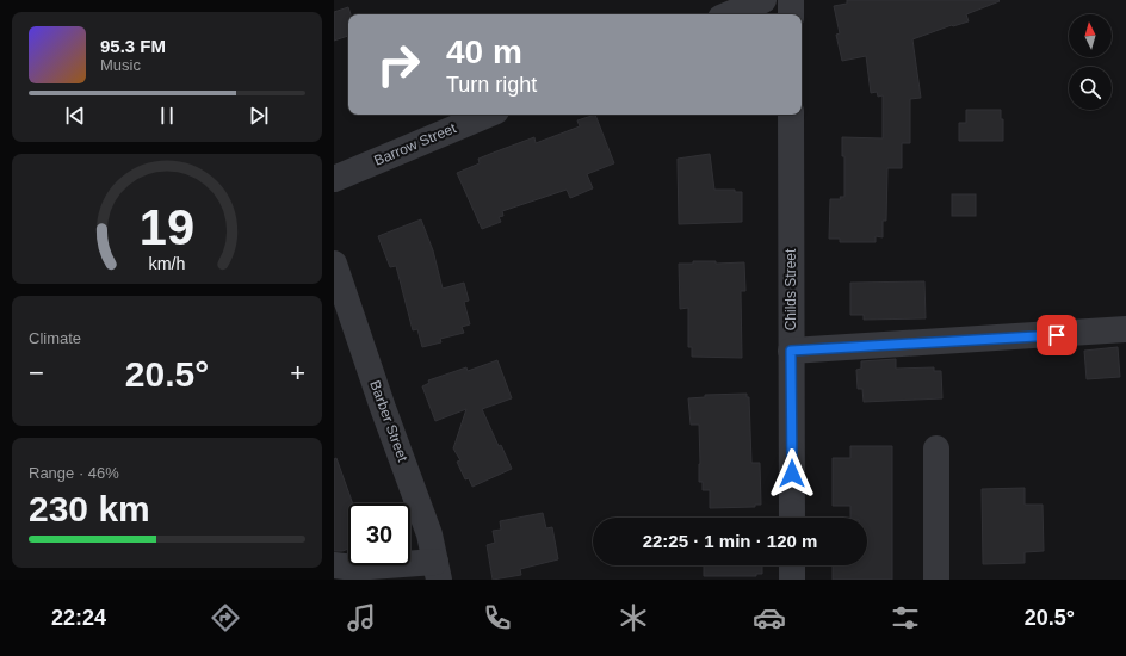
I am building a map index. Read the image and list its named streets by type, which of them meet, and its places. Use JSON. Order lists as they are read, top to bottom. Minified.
{"streets":{"street":["Barrow Street","Childs Street","Barber Street"]},"north":"top","page":{"turn":["40 m","Turn right"],"song":["95.3 FM","Music"],"tile":["Climate",["Range · 46%","230 km"]],"heat":["−","20.5°","+"],"limit":"30","trip":"22:25 · 1 min · 120 m","tabs":["22:24","20.5°"],"gauge":["19","km/h"]}}
